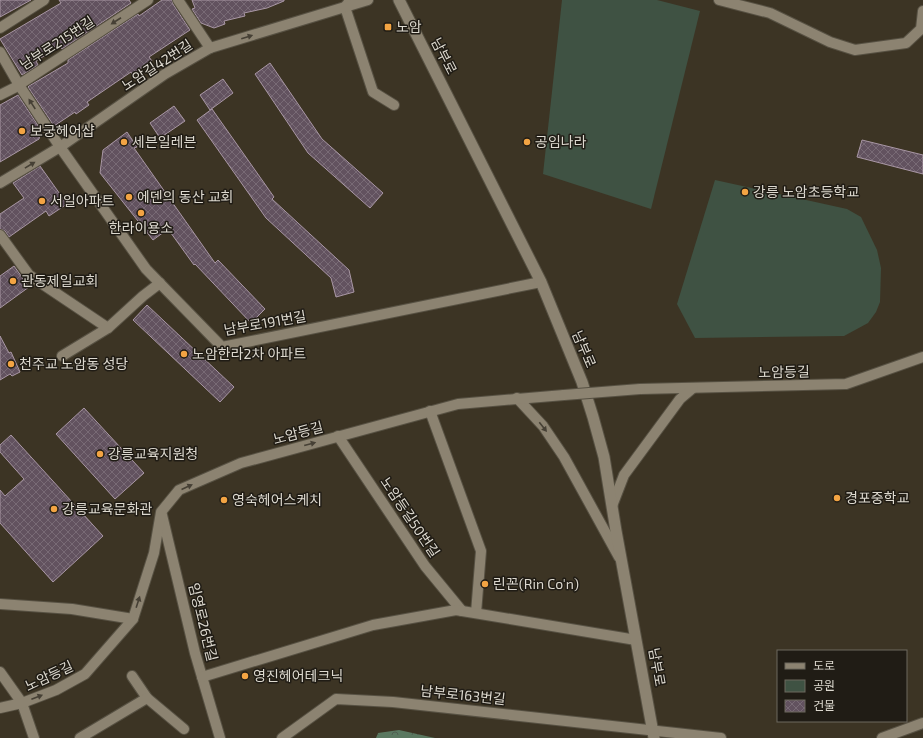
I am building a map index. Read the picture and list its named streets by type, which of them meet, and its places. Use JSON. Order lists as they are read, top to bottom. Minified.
{"streets":{"street":["남부로215번길","남부로","노암길42번길","남부로191번길","노암등길","노암등길50번길","임영로26번길","남부로163번길"]},"crossings":[["남부로215번길","남부로191번길"],["남부로","남부로191번길"],["남부로","남부로163번길"],["노암길42번길","남부로191번길"],["노암등길","노암등길50번길"],["노암등길","임영로26번길"]],"one_way":["노암길42번길","노암등길"],"places":{"transit":["노암"],"other":["보궁헤어샵","세븐일레븐","공임나라","강릉 노암초등학교","에덴의 동산 교회","서일아파트","한라이용소","관동제일교회","노암한라2차 아파트","천주교 노암동 성당","강릉교육지원청","경포중학교","영숙헤어스케치","강릉교육문화관","린꼰(Rin Co'n)","영진헤어테크닉"]},"legend":["도로","공원","건물"]}
